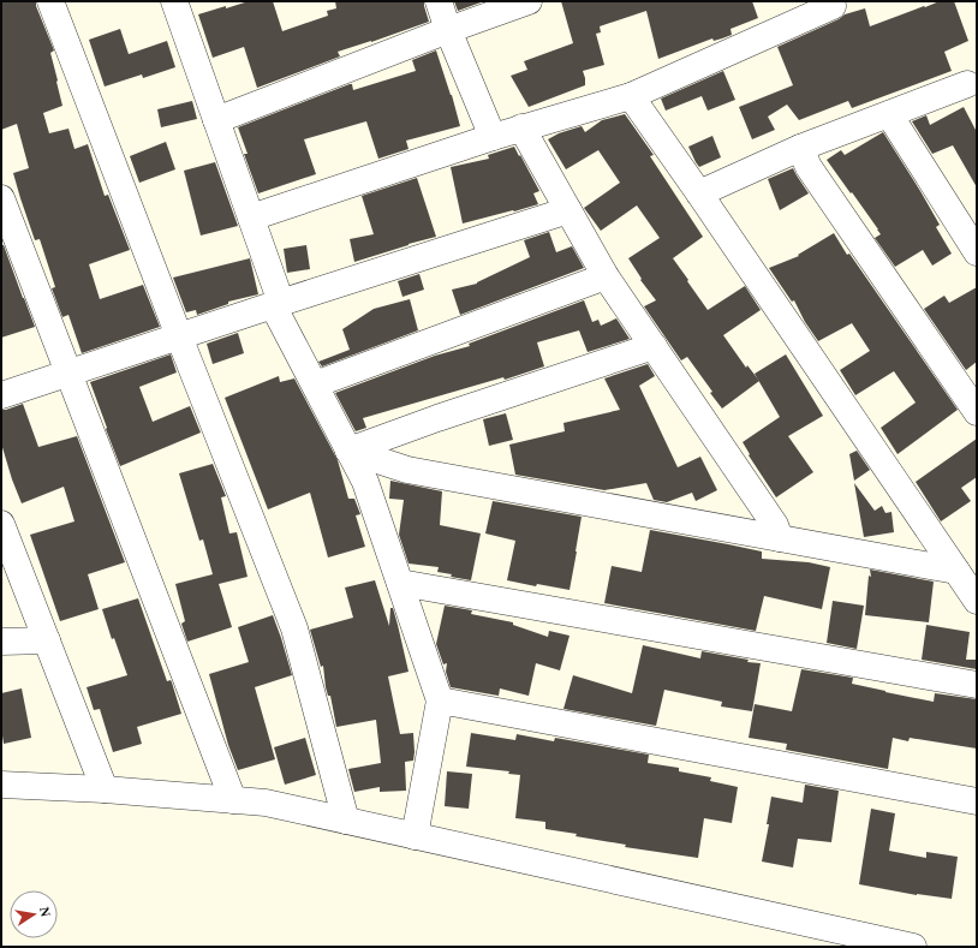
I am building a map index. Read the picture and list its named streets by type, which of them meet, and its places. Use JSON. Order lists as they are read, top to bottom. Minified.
{"north":"right"}
